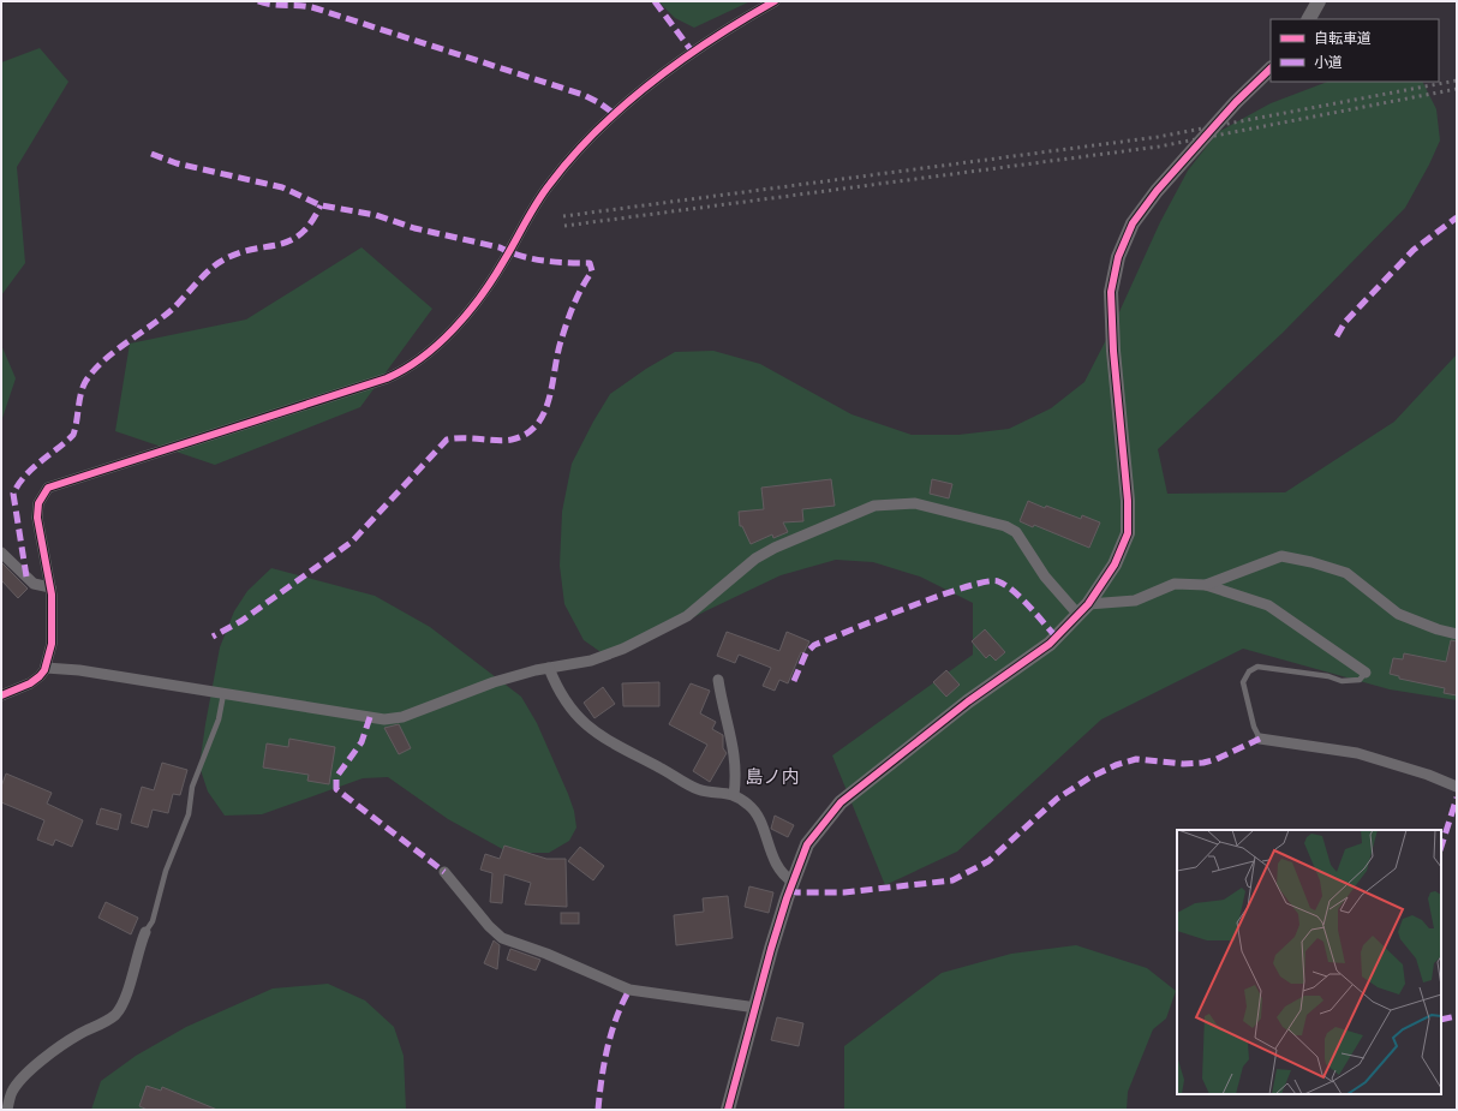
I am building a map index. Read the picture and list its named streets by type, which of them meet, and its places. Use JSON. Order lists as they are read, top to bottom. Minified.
{"districts":["島ノ内"],"legend":["自転車道","小道"]}
